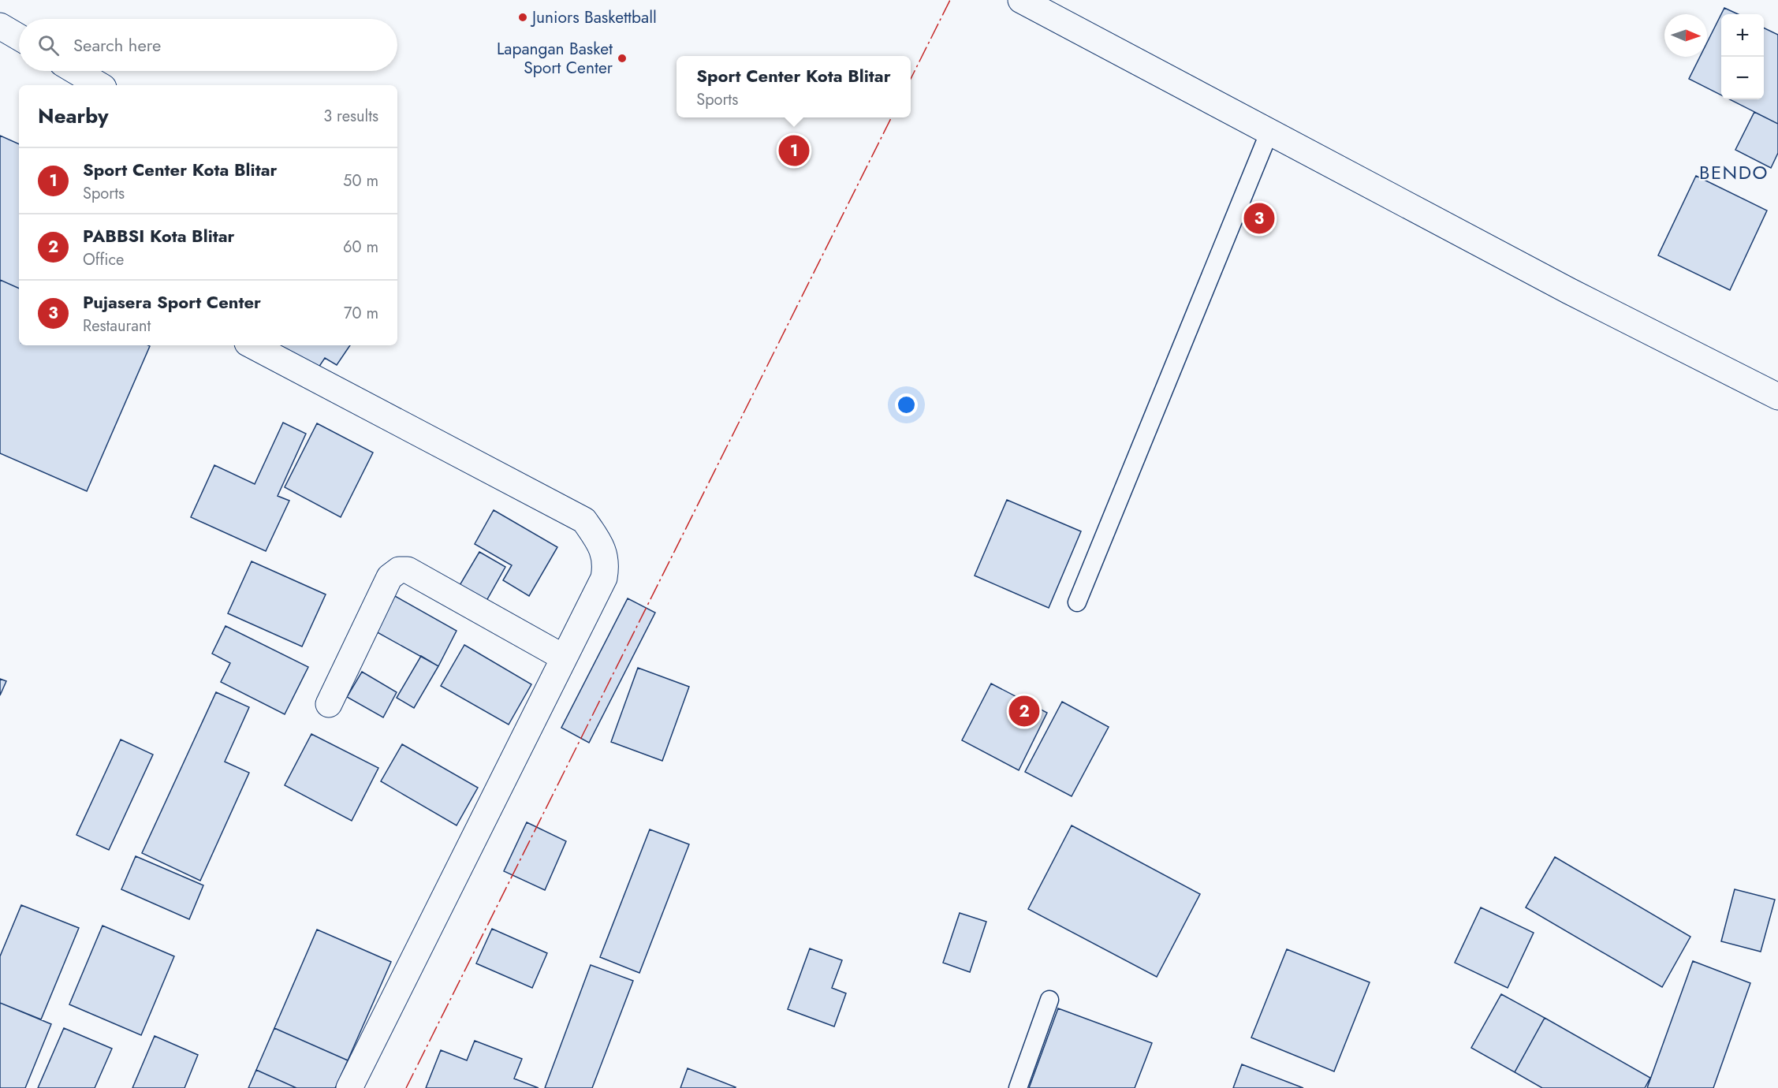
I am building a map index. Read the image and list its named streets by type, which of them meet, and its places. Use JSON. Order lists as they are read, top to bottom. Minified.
{"districts":["BENDO"],"places":["Juniors Baskettball","Lapangan Basket Sport Center"],"north":"right","page":{"map_buttons":["+","−"],"search":"Search here","popup":["Sport Center Kota Blitar","Sports"],"heading":["Nearby","3 results"],"pins":["1","3","2"],"list":[{"mark":"1","name":"Sport Center Kota Blitar","note":"Sports","value":"50 m"},{"mark":"2","name":"PABBSI Kota Blitar","note":"Office","value":"60 m"},{"mark":"3","name":"Pujasera Sport Center","note":"Restaurant","value":"70 m"}]}}
